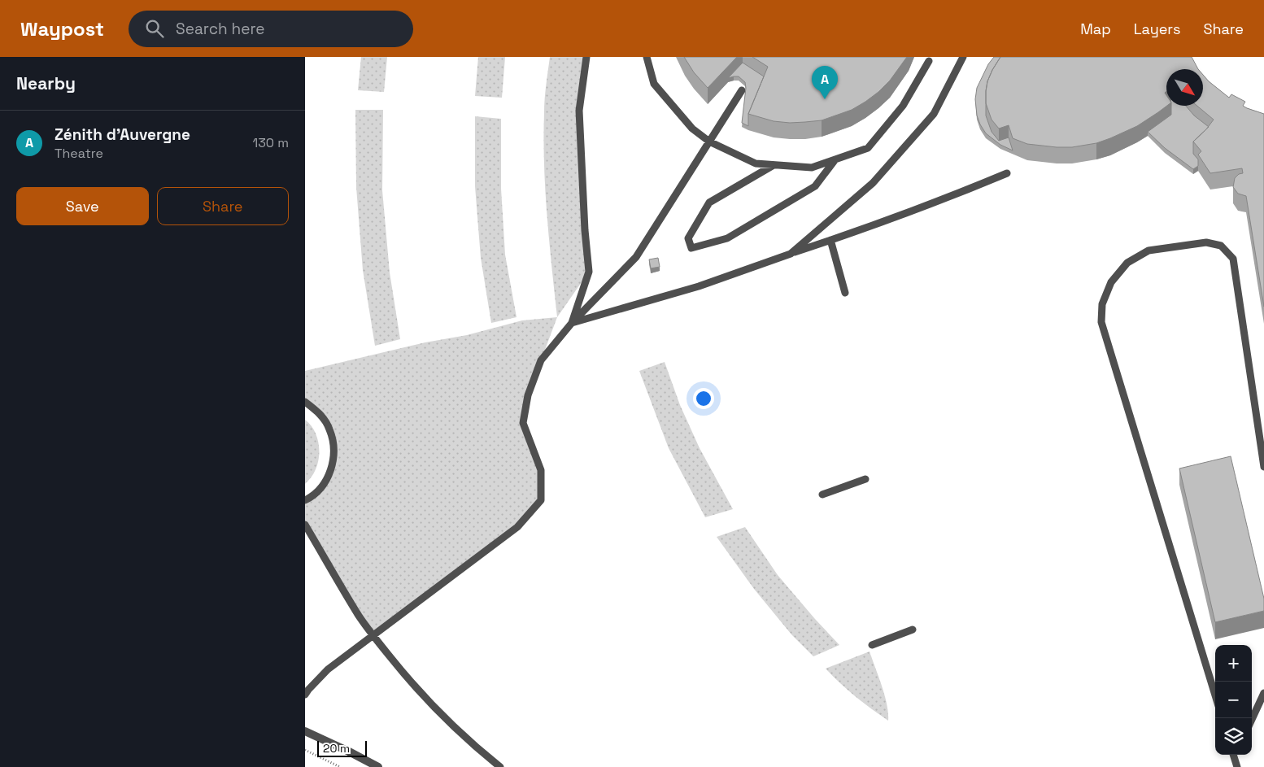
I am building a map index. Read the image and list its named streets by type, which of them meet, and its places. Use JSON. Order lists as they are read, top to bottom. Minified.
{"scale_bar":"20 m","north":"bottom right","page":{"header":"Waypost","search":"Search here","nav":["Map","Layers","Share"],"heading":"Nearby","pins":"A","list":[{"mark":"A","name":"Zénith d'Auvergne","note":"Theatre","value":"130 m"}],"buttons":["Save","Share"],"map_buttons":["+","−"],"scale":"20 m"}}
